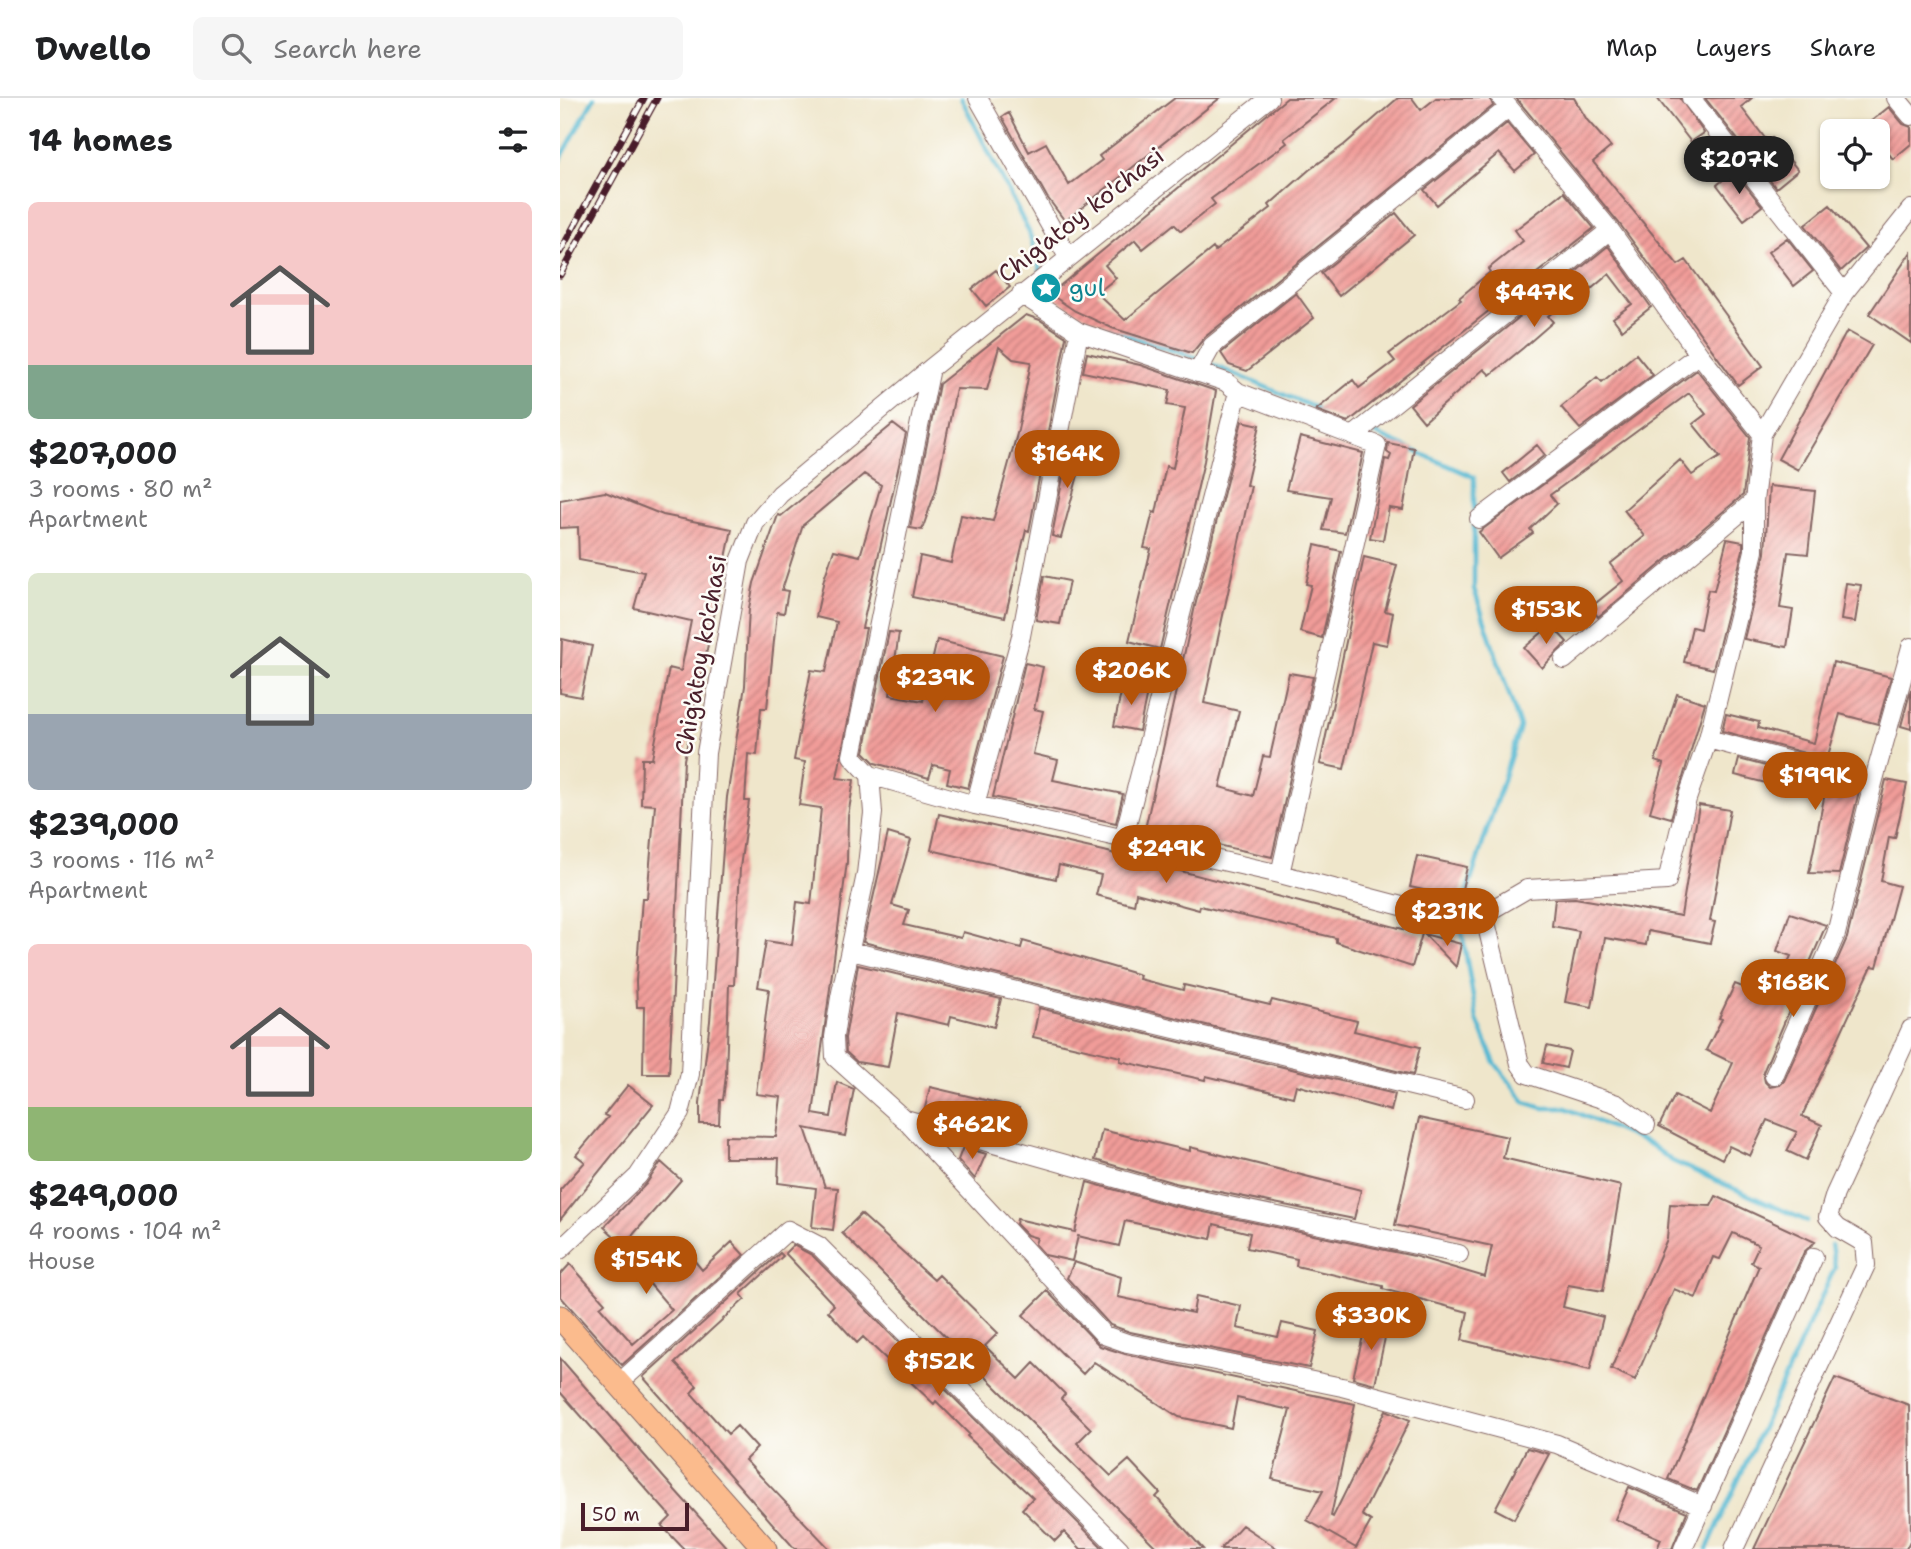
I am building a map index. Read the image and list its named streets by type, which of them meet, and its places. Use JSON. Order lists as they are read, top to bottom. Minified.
{"streets":{"street":["Chig'atoy ko'chasi"]},"places":{"place":["gul"]},"scale_bar":"50 m","page":{"header":"Dwello","search":"Search here","nav":["Map","Layers","Share"],"heading":"14 homes","price":["$207K","$447K","$164K","$153K","$206K","$239K","$199K","$249K","$231K","$168K","$462K","$154K","$330K","$152K"],"list":[{"name":"$207,000","note":"3 rooms · 80 m² · Apartment"},{"name":"$239,000","note":"3 rooms · 116 m² · Apartment"},{"name":"$249,000","note":"4 rooms · 104 m² · House"}],"scale":"50 m"}}
